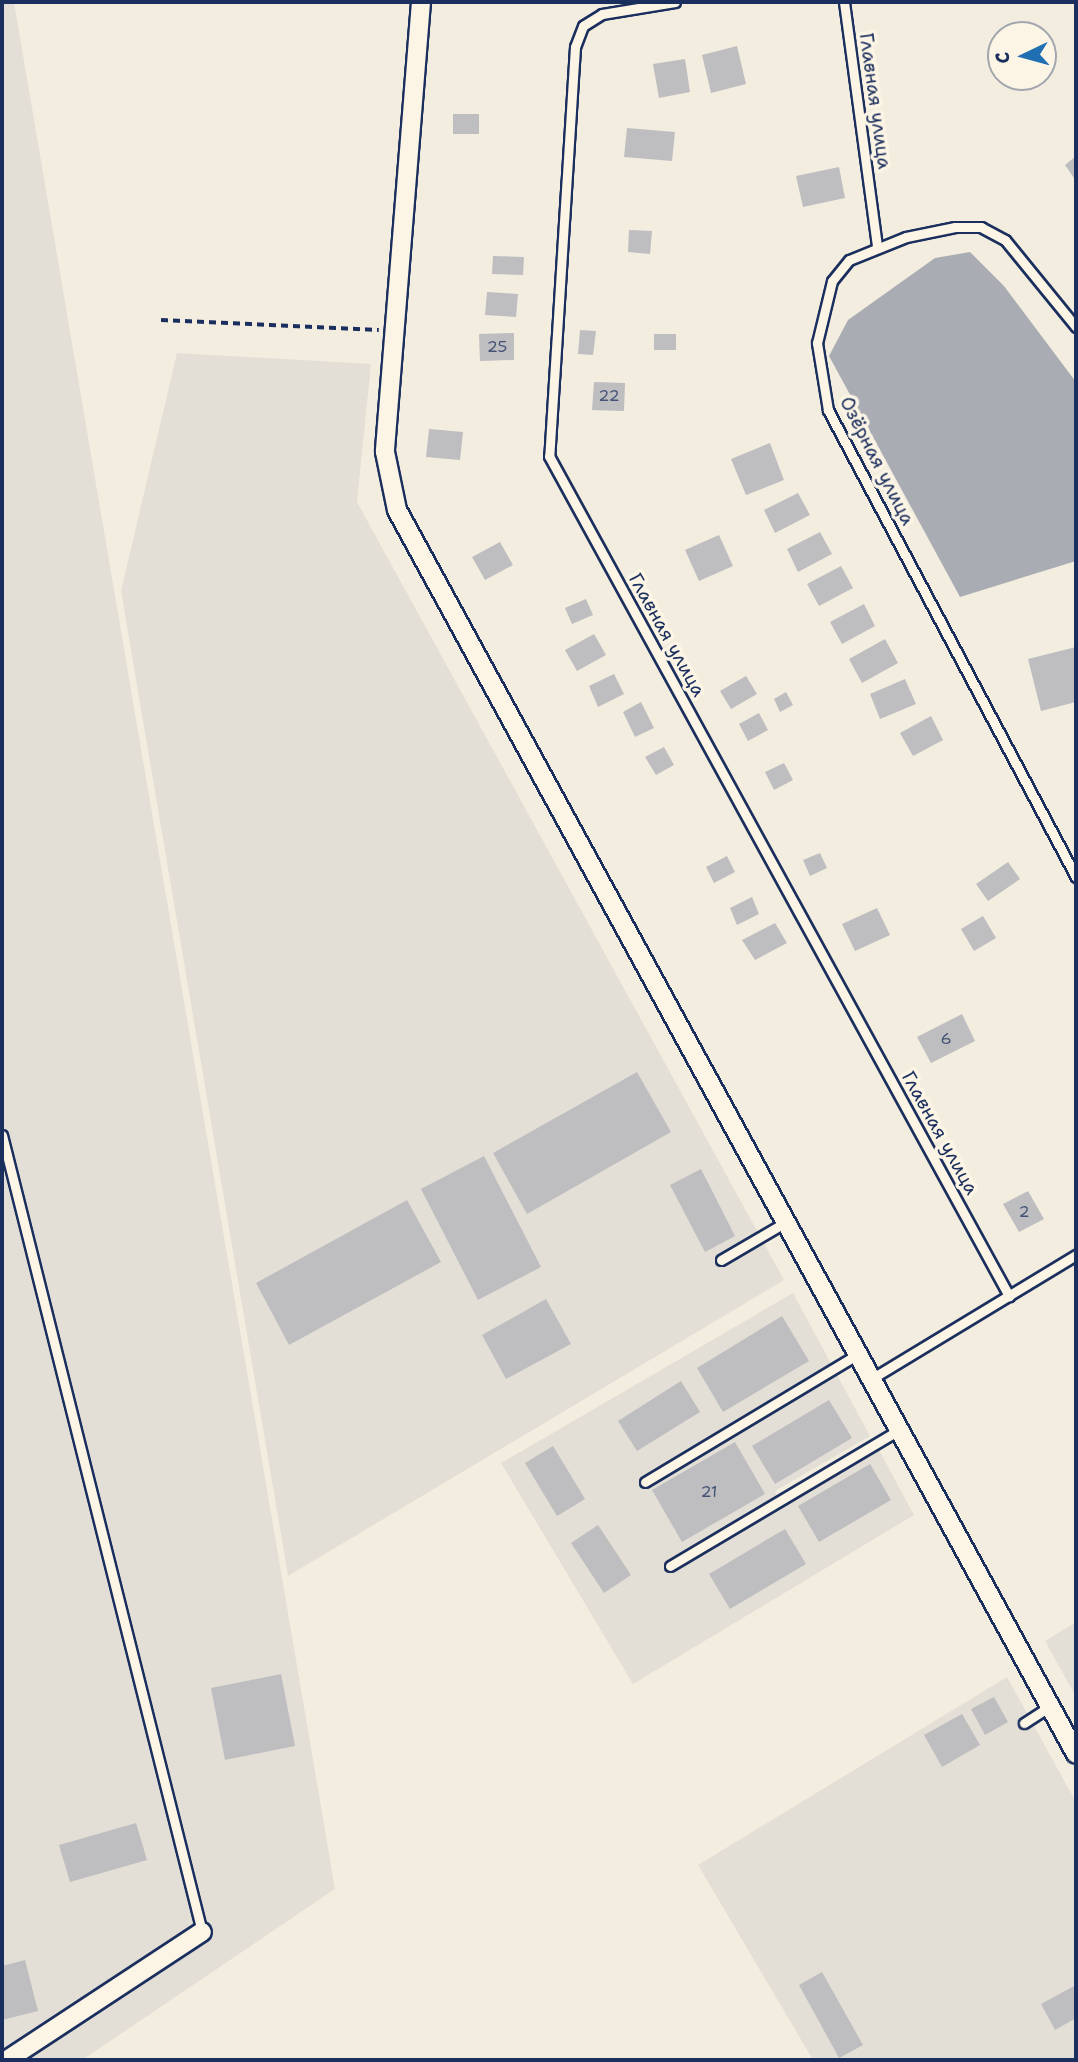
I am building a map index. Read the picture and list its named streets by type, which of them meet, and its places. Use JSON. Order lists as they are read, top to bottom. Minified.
{"streets":{"lane":["Главная улица","Озёрная улица"]},"crossings":[["Главная улица","Озёрная улица"]],"house_numbers":["25","22","6","2","21"],"north":"left"}
